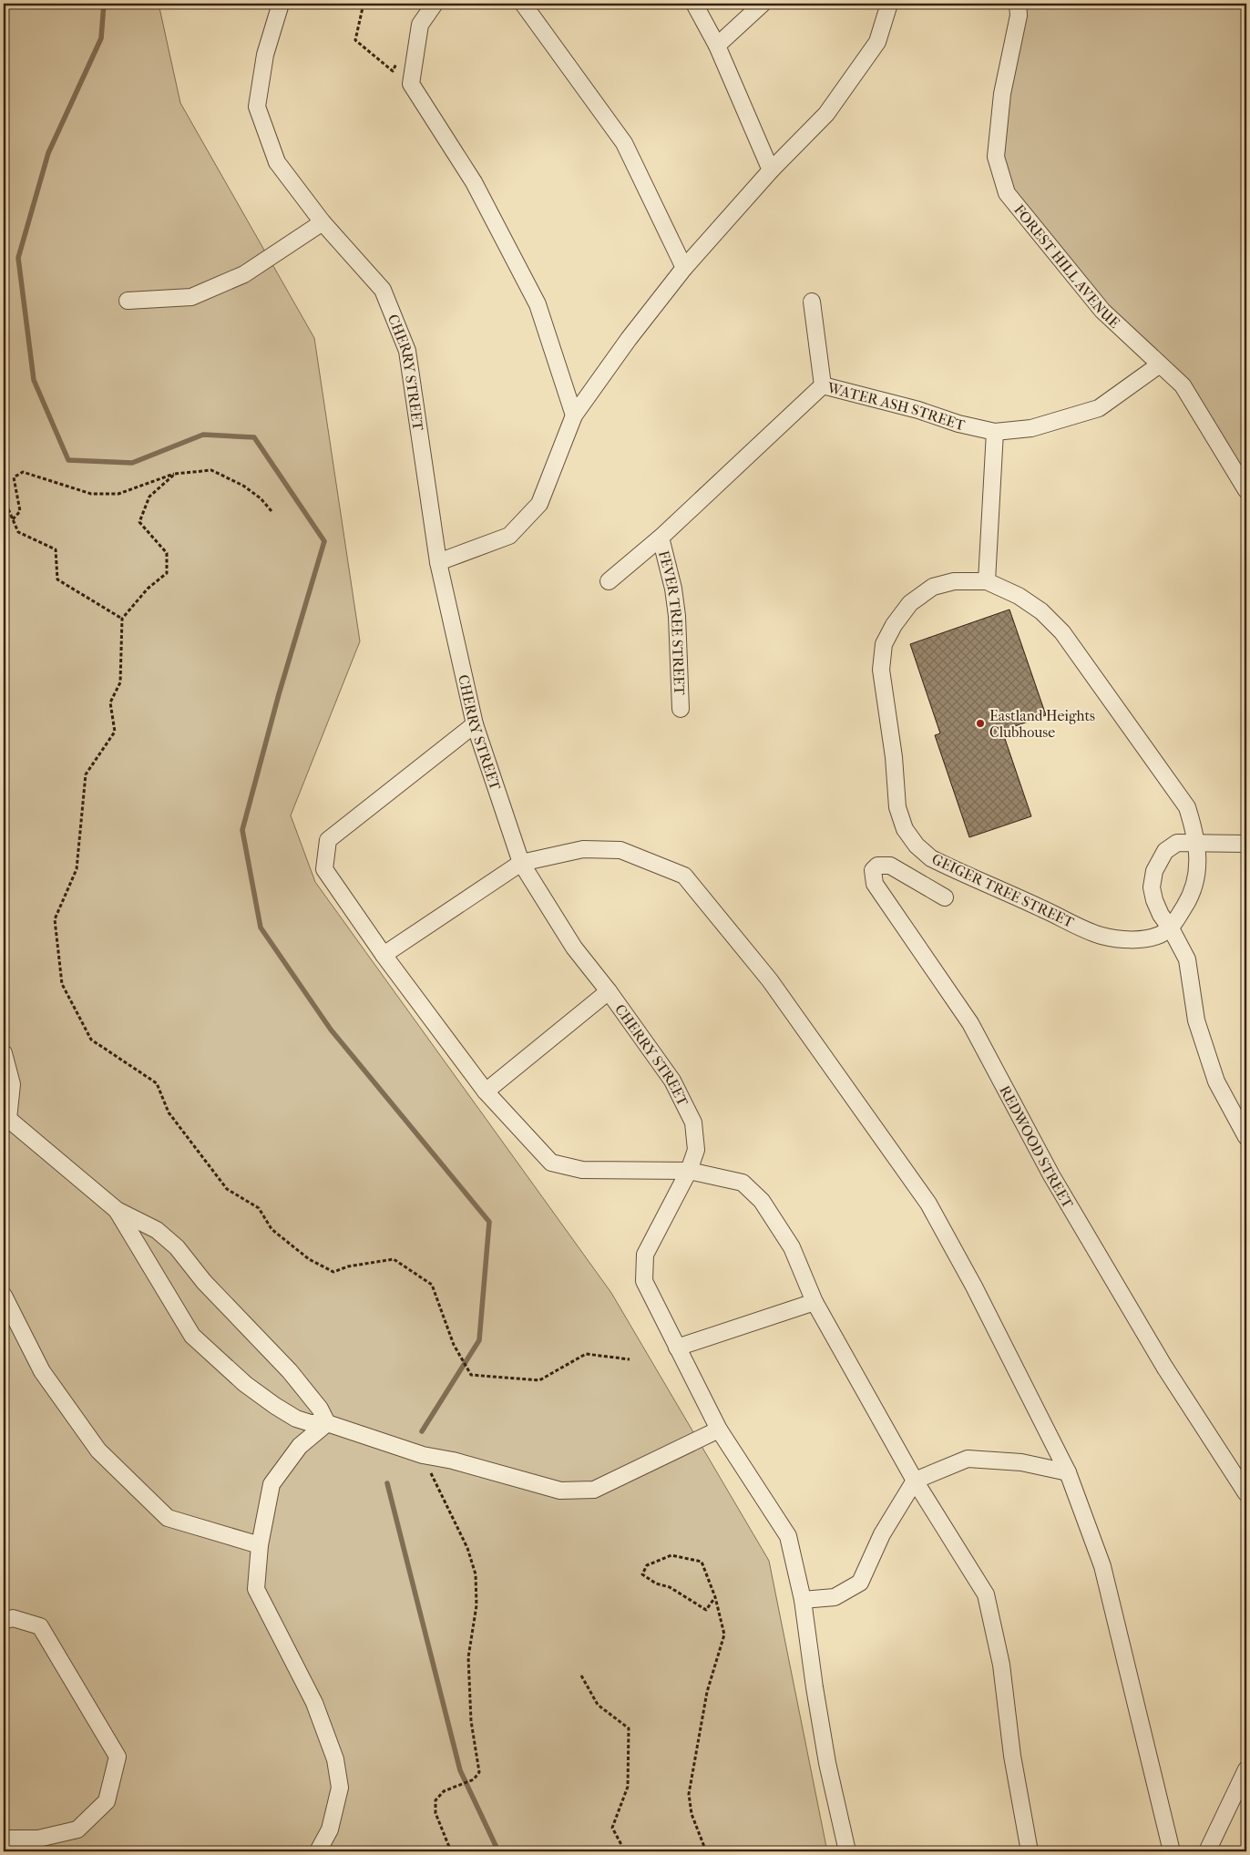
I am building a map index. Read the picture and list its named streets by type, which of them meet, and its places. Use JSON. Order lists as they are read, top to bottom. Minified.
{"streets":{"street":["FOREST HILL AVENUE","CHERRY STREET","WATER ASH STREET","FEVER TREE STREET","GEIGER TREE STREET","REDWOOD STREET"]},"crossings":[["FOREST HILL AVENUE","WATER ASH STREET"],["WATER ASH STREET","FEVER TREE STREET"]],"places":["Eastland Heights Clubhouse"]}
